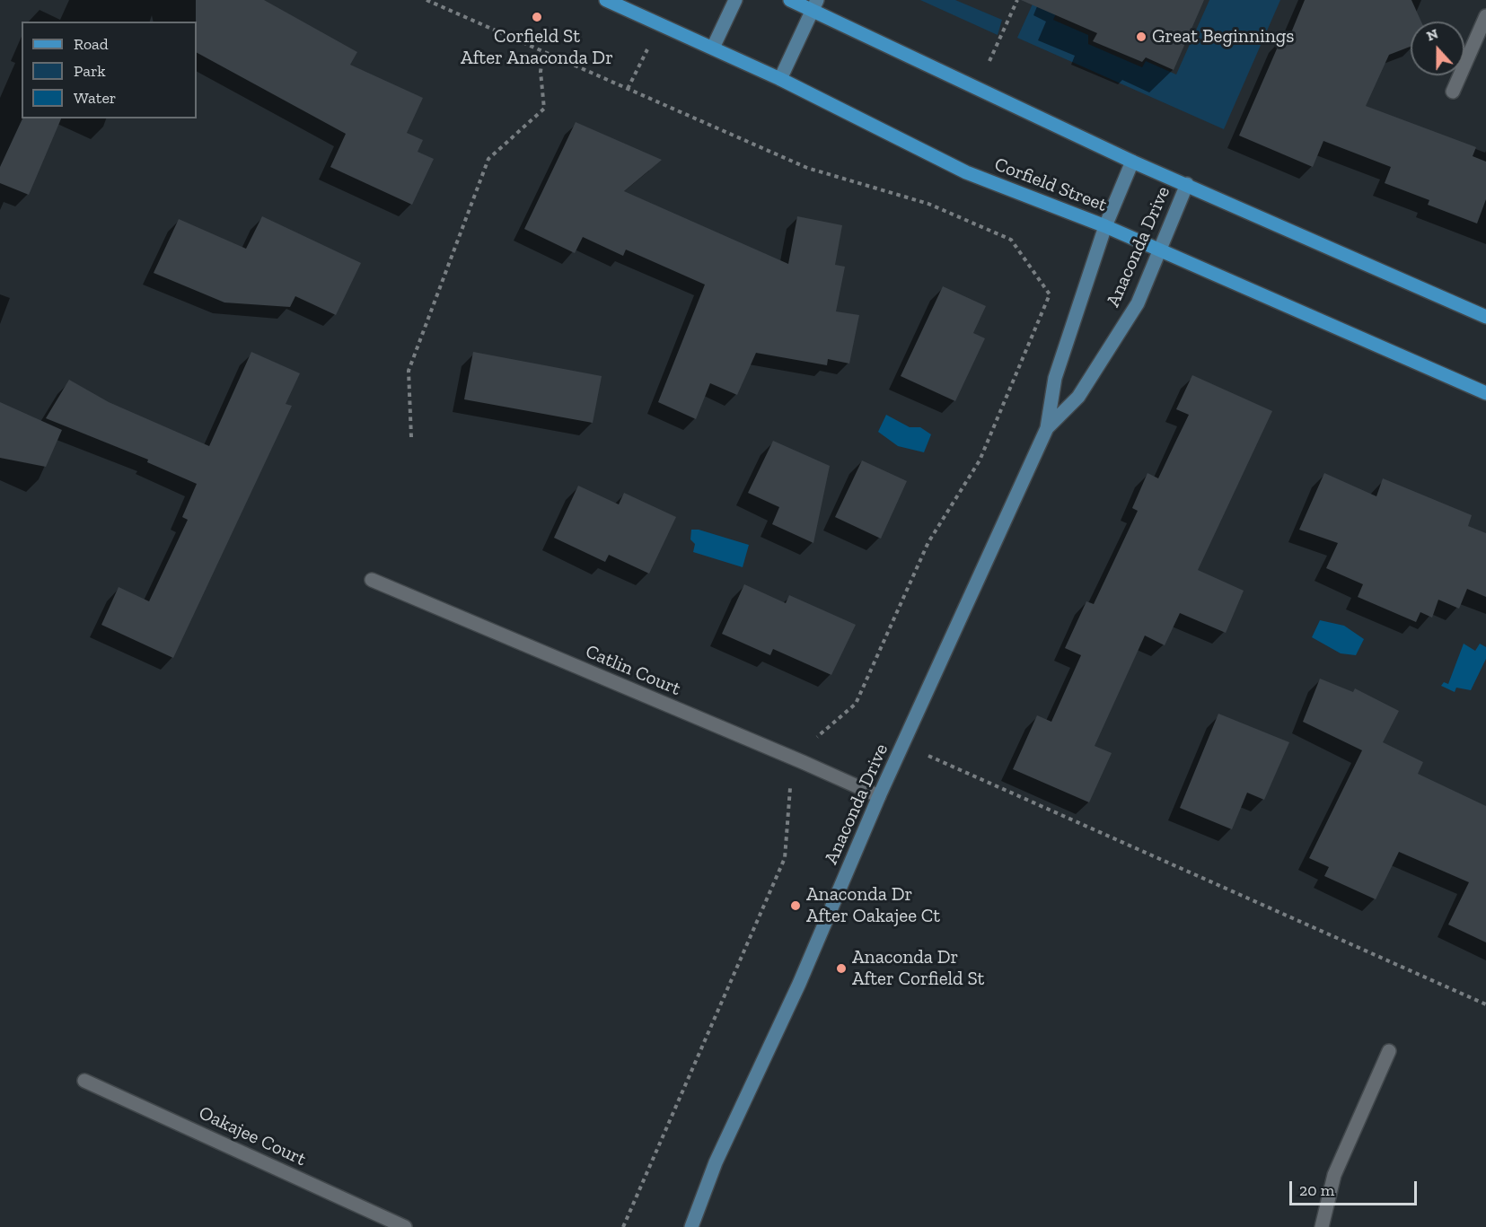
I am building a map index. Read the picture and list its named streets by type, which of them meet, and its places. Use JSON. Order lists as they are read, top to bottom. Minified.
{"streets":{"main road":["Corfield Street","Anaconda Drive"],"street":["Catlin Court","Oakajee Court"]},"crossings":[["Corfield Street","Anaconda Drive"],["Anaconda Drive","Catlin Court"]],"places":["Corfield St After Anaconda Dr","Great Beginnings","Anaconda Dr After Oakajee Ct","Anaconda Dr After Corfield St"],"legend":["Road","Park","Water"],"scale_bar":"20 m","north":"top"}
